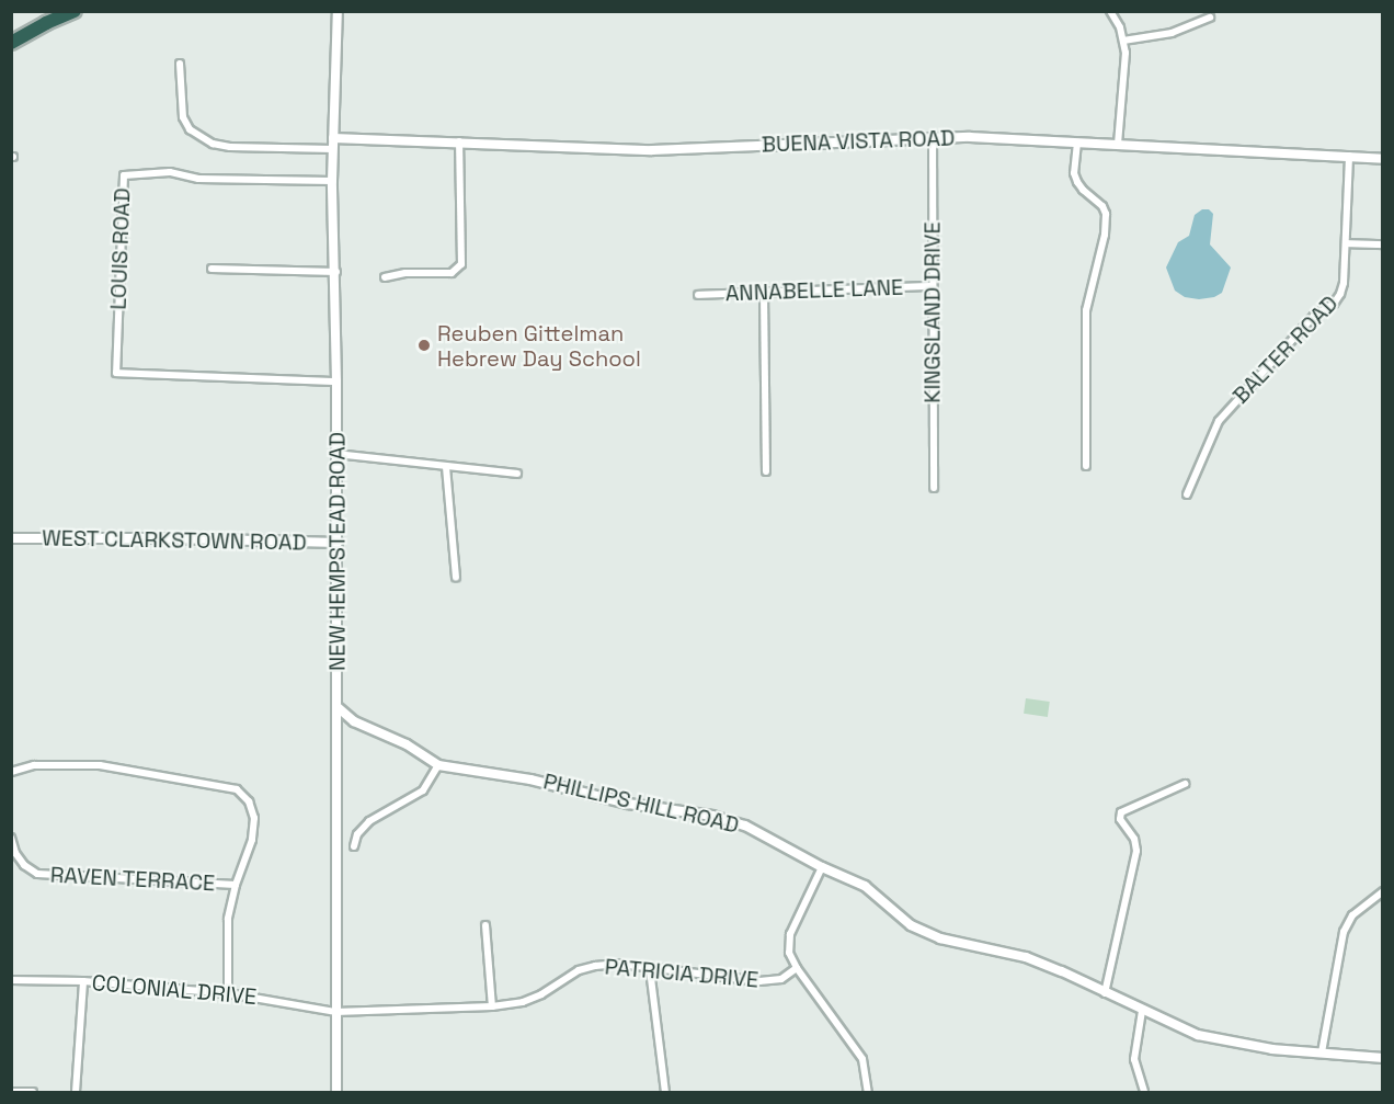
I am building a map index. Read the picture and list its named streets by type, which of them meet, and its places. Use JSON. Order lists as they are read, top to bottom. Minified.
{"streets":{"street":["BUENA VISTA ROAD","LOUIS ROAD","ANNABELLE LANE","KINGSLAND DRIVE","BALTER ROAD","WEST CLARKSTOWN ROAD","NEW HEMPSTEAD ROAD","PHILLIPS HILL ROAD","RAVEN TERRACE","PATRICIA DRIVE","COLONIAL DRIVE"]},"crossings":[["BUENA VISTA ROAD","KINGSLAND DRIVE"],["BUENA VISTA ROAD","BALTER ROAD"],["BUENA VISTA ROAD","NEW HEMPSTEAD ROAD"],["LOUIS ROAD","NEW HEMPSTEAD ROAD"],["ANNABELLE LANE","KINGSLAND DRIVE"],["WEST CLARKSTOWN ROAD","NEW HEMPSTEAD ROAD"],["NEW HEMPSTEAD ROAD","PHILLIPS HILL ROAD"],["NEW HEMPSTEAD ROAD","PATRICIA DRIVE"],["NEW HEMPSTEAD ROAD","COLONIAL DRIVE"],["PATRICIA DRIVE","COLONIAL DRIVE"]],"places":["Reuben Gittelman Hebrew Day School"]}
